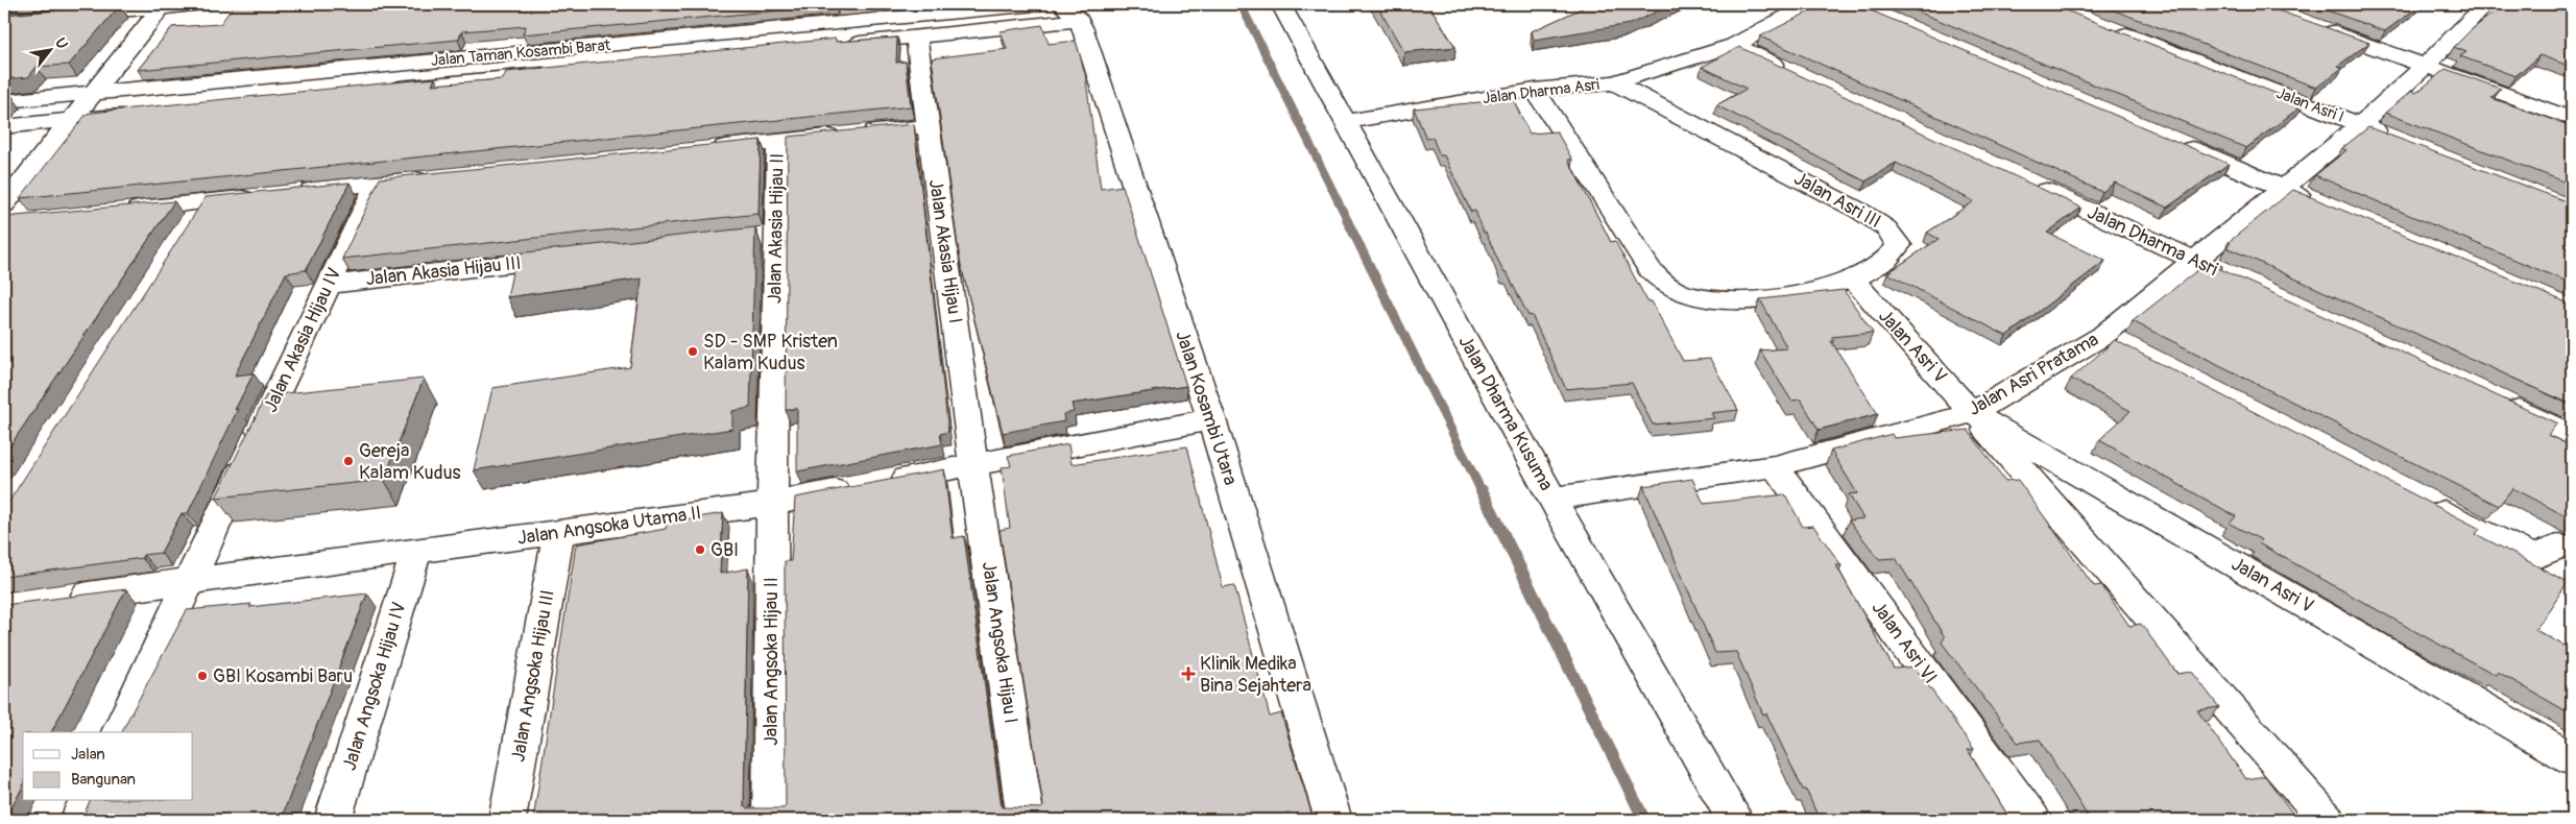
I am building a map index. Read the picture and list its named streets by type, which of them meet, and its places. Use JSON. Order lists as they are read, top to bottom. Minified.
{"streets":{"street":["Jalan Taman Kosambi Barat","Jalan Dharma Asri","Jalan Asri I","Jalan Asri III","Jalan Akasia Hijau II","Jalan Akasia Hijau I","Jalan Akasia Hijau III","Jalan Akasia Hijau IV","Jalan Asri V","Jalan Asri Pratama","Jalan Kosambi Utara","Jalan Dharma Kusuma","Jalan Angsoka Utama II","Jalan Angsoka Hijau I","Jalan Asri VI","Jalan Angsoka Hijau II","Jalan Angsoka Hijau III","Jalan Angsoka Hijau IV"]},"crossings":[["Jalan Dharma Asri","Jalan Asri III"],["Jalan Dharma Asri","Jalan Asri Pratama"],["Jalan Dharma Asri","Jalan Dharma Kusuma"],["Jalan Asri I","Jalan Asri Pratama"],["Jalan Asri III","Jalan Asri V"],["Jalan Akasia Hijau II","Jalan Angsoka Utama II"],["Jalan Akasia Hijau II","Jalan Angsoka Hijau II"],["Jalan Akasia Hijau I","Jalan Angsoka Utama II"],["Jalan Akasia Hijau I","Jalan Angsoka Hijau I"],["Jalan Akasia Hijau III","Jalan Akasia Hijau IV"],["Jalan Akasia Hijau IV","Jalan Angsoka Utama II"],["Jalan Asri V","Jalan Asri Pratama"],["Jalan Asri Pratama","Jalan Dharma Kusuma"],["Jalan Asri Pratama","Jalan Asri VI"],["Jalan Kosambi Utara","Jalan Angsoka Utama II"],["Jalan Angsoka Utama II","Jalan Angsoka Hijau I"],["Jalan Angsoka Utama II","Jalan Angsoka Hijau II"],["Jalan Angsoka Utama II","Jalan Angsoka Hijau III"],["Jalan Angsoka Utama II","Jalan Angsoka Hijau IV"]],"places":{"other":["SD - SMP Kristen Kalam Kudus","Gereja Kalam Kudus","GBI","GBI Kosambi Baru"],"health":["Klinik Medika Bina Sejahtera"]},"legend":["Jalan","Bangunan"],"north":"top right"}
